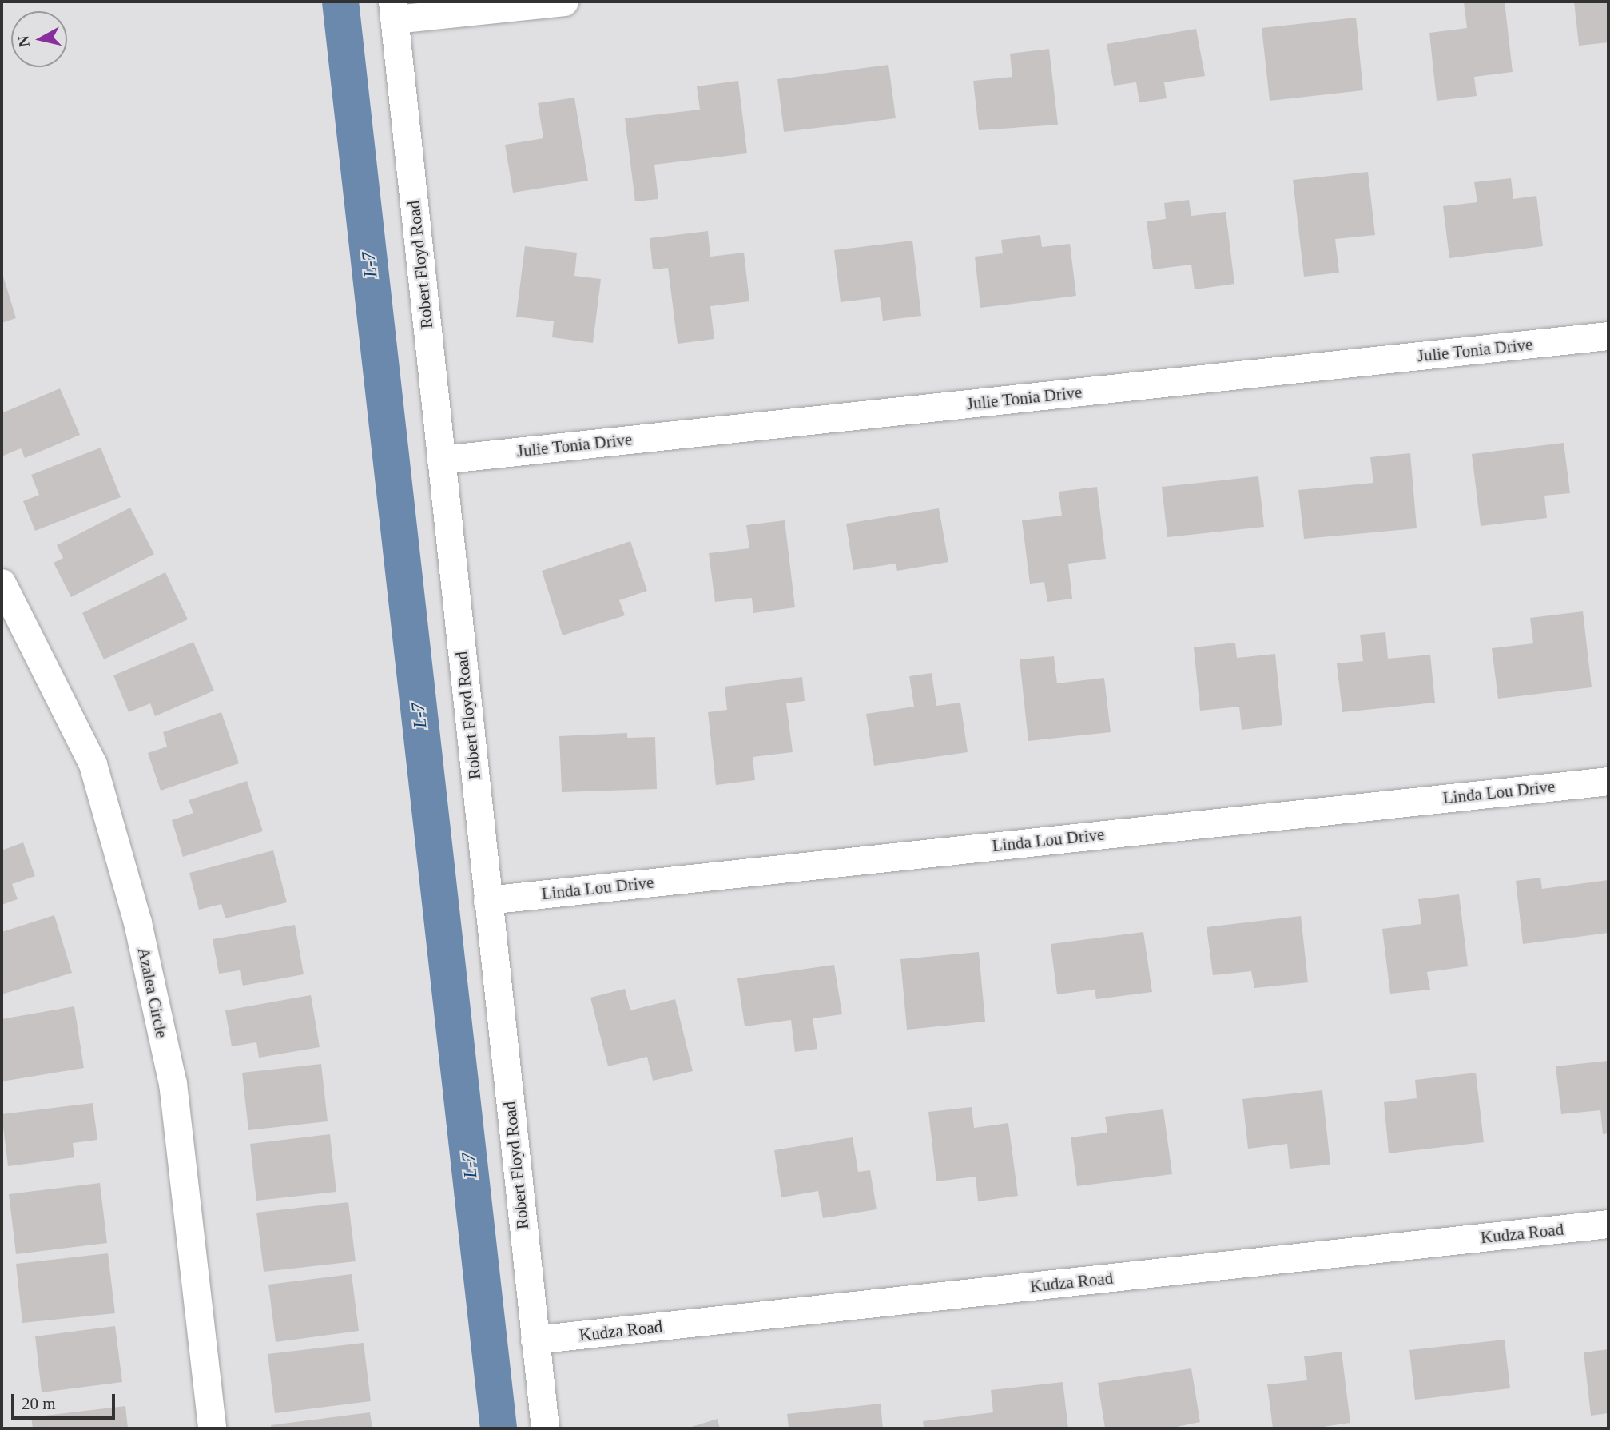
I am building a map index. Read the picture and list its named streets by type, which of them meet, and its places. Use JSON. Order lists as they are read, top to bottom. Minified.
{"streets":{"street":["Robert Floyd Road","Julie Tonia Drive","Linda Lou Drive","Azalea Circle","Kudza Road"]},"crossings":[["Robert Floyd Road","Julie Tonia Drive"],["Robert Floyd Road","Linda Lou Drive"],["Robert Floyd Road","Kudza Road"]],"water":["L-7"],"scale_bar":"20 m","north":"left"}
